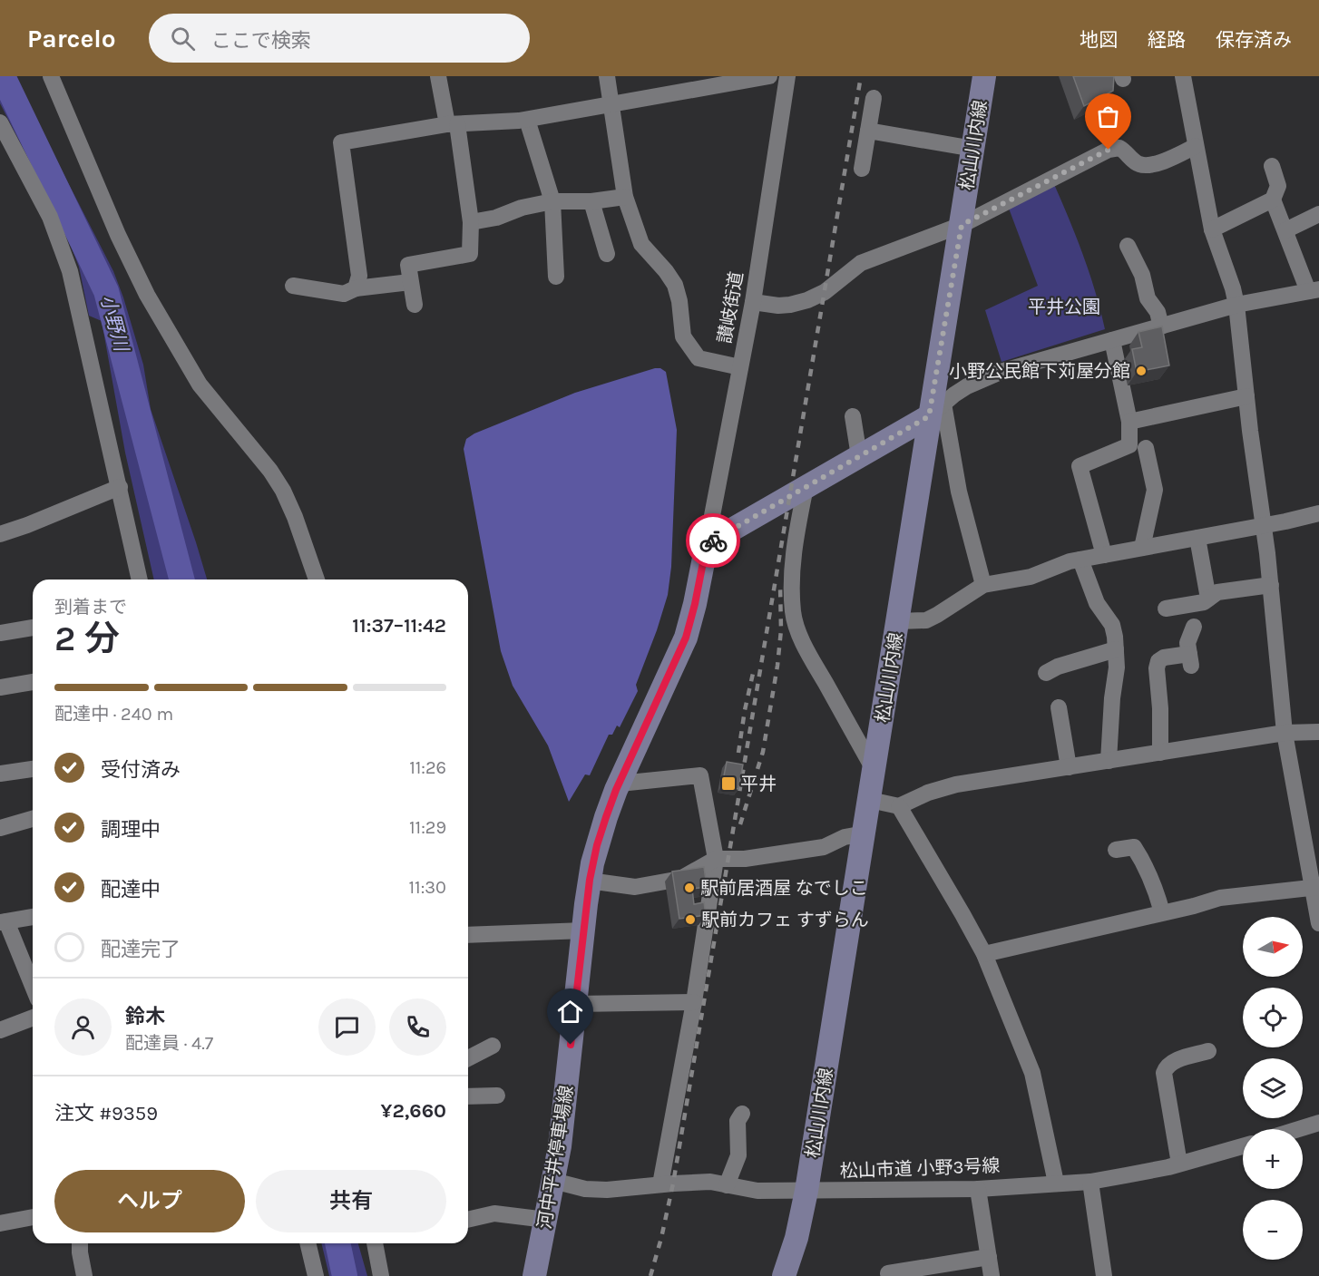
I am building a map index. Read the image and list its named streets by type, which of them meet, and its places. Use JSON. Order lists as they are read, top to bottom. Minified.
{"streets":{"main road":["松山川内線","河中平井停車場線"],"street":["讃岐街道","松山市道 小野3号線"]},"crossings":[["松山川内線","松山市道 小野3号線"],["讃岐街道","河中平井停車場線"],["河中平井停車場線","松山市道 小野3号線"]],"water":["小野川"],"parks":["平井公園"],"places":{"other":["小野公民館下苅屋分館","駅前居酒屋 なでしこ","駅前カフェ すずらん"],"transit":["平井"]},"north":"right","page":{"header":"Parcelo","search":"ここで検索","nav":["地図","経路","保存済み"],"heading":["2 分","到着まで","11:37–11:42"],"panel":["鈴木","配達員 · 4.7","注文 #9359","¥2,660"],"bar":"配達中 · 240 m","list":[["受付済み","11:26"],["調理中","11:29"],["配達中","11:30"],"配達完了"],"map_buttons":["+","−"],"buttons":["ヘルプ","共有"]}}
